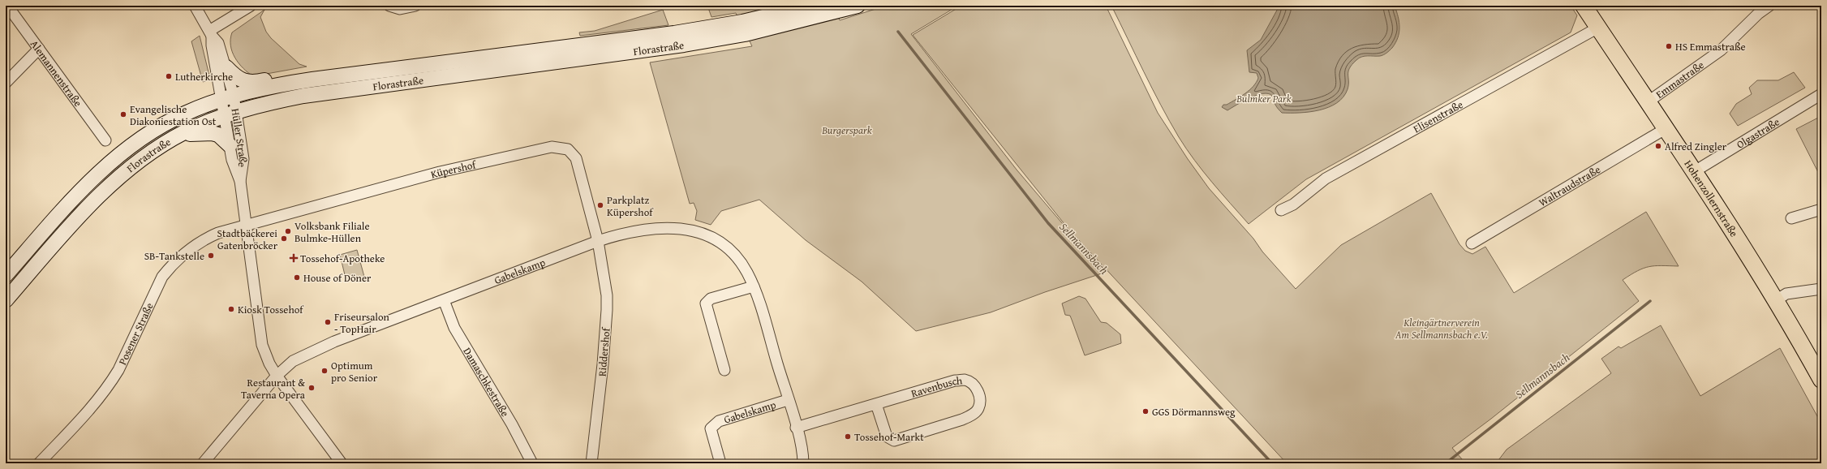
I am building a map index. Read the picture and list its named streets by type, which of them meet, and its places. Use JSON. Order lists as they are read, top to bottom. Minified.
{"streets":{"main road":["Florastraße","Hohenzollernstraße"],"street":["Alemannenstraße","Emmastraße","Elisenstraße","Olgastraße","Hüller Straße","Küpershof","Waltraudstraße","Gabelskamp","Posener Straße","Riddershof","Damaschkestraße","Ravenbusch"]},"crossings":[["Florastraße","Hüller Straße"],["Emmastraße","Hohenzollernstraße"],["Elisenstraße","Hohenzollernstraße"],["Olgastraße","Hohenzollernstraße"],["Hüller Straße","Küpershof"],["Hüller Straße","Gabelskamp"],["Hüller Straße","Posener Straße"],["Küpershof","Gabelskamp"],["Küpershof","Posener Straße"],["Küpershof","Riddershof"],["Waltraudstraße","Hohenzollernstraße"],["Gabelskamp","Riddershof"],["Gabelskamp","Damaschkestraße"],["Gabelskamp","Ravenbusch"]],"water":["Sellmannsbach"],"parks":["Bulmker Park","Burgerspark","Kleingärtnerverein Am Sellmannsbach e.V."],"places":{"other":["HS Emmastraße","Lutherkirche","Evangelische Diakoniestation Ost","Alfred Zingler","Parkplatz Küpershof","Volksbank Filiale Bulmke-Hüllen","Stadtbäckerei Gatenbröcker","SB-Tankstelle","House of Döner","Kiosk Tossehof","Friseursalon - TopHair","Optimum pro Senior","Restaurant & Taverna Opera","GGS Dörmannsweg","Tossehof-Markt"],"health":["Tossehof-Apotheke"]}}
